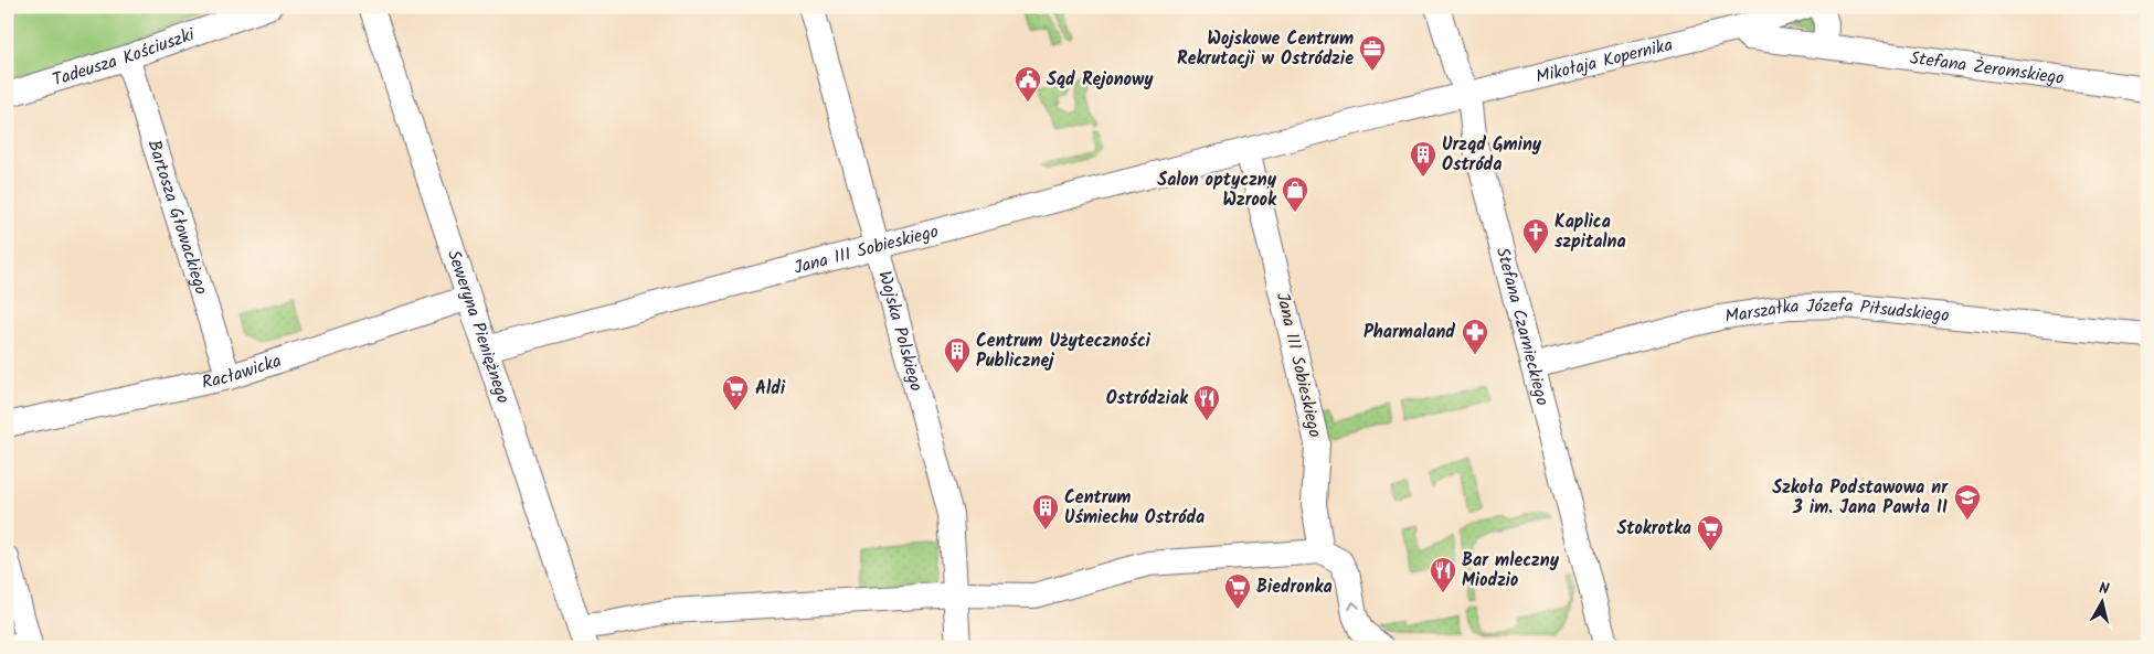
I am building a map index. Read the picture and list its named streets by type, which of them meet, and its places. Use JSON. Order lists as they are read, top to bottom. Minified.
{"streets":{"street":["Tadeusza Kościuszki","Mikołaja Kopernika","Stefana Żeromskiego","Bartosza Głowackiego","Jana III Sobieskiego","Marszałka Józefa Piłsudskiego","Stefana Czarnieckiego","Seweryna Pieniężnego","Wojska Polskiego","Racławicka"]},"crossings":[["Tadeusza Kościuszki","Bartosza Głowackiego"],["Mikołaja Kopernika","Jana III Sobieskiego"],["Mikołaja Kopernika","Stefana Czarnieckiego"],["Bartosza Głowackiego","Racławicka"],["Jana III Sobieskiego","Stefana Czarnieckiego"],["Jana III Sobieskiego","Seweryna Pieniężnego"],["Jana III Sobieskiego","Wojska Polskiego"],["Marszałka Józefa Piłsudskiego","Stefana Czarnieckiego"],["Seweryna Pieniężnego","Racławicka"]],"places":{"office":["Wojskowe Centrum Rekrutacji w Ostródzie"],"public building":["Sąd Rejonowy"],"building":["Urząd Gminy Ostróda","Centrum Użyteczności Publicznej","Centrum Uśmiechu Ostróda"],"shop":["Salon optyczny Wzrook"],"church":["Kaplica szpitalna"],"pharmacy":["Pharmaland"],"supermarket":["Aldi","Stokrotka","Biedronka"],"restaurant":["Ostródziak","Bar mleczny Miodzio"],"school or university":["Szkoła Podstawowa nr 3 im. Jana Pawła II"]},"north":"top"}
